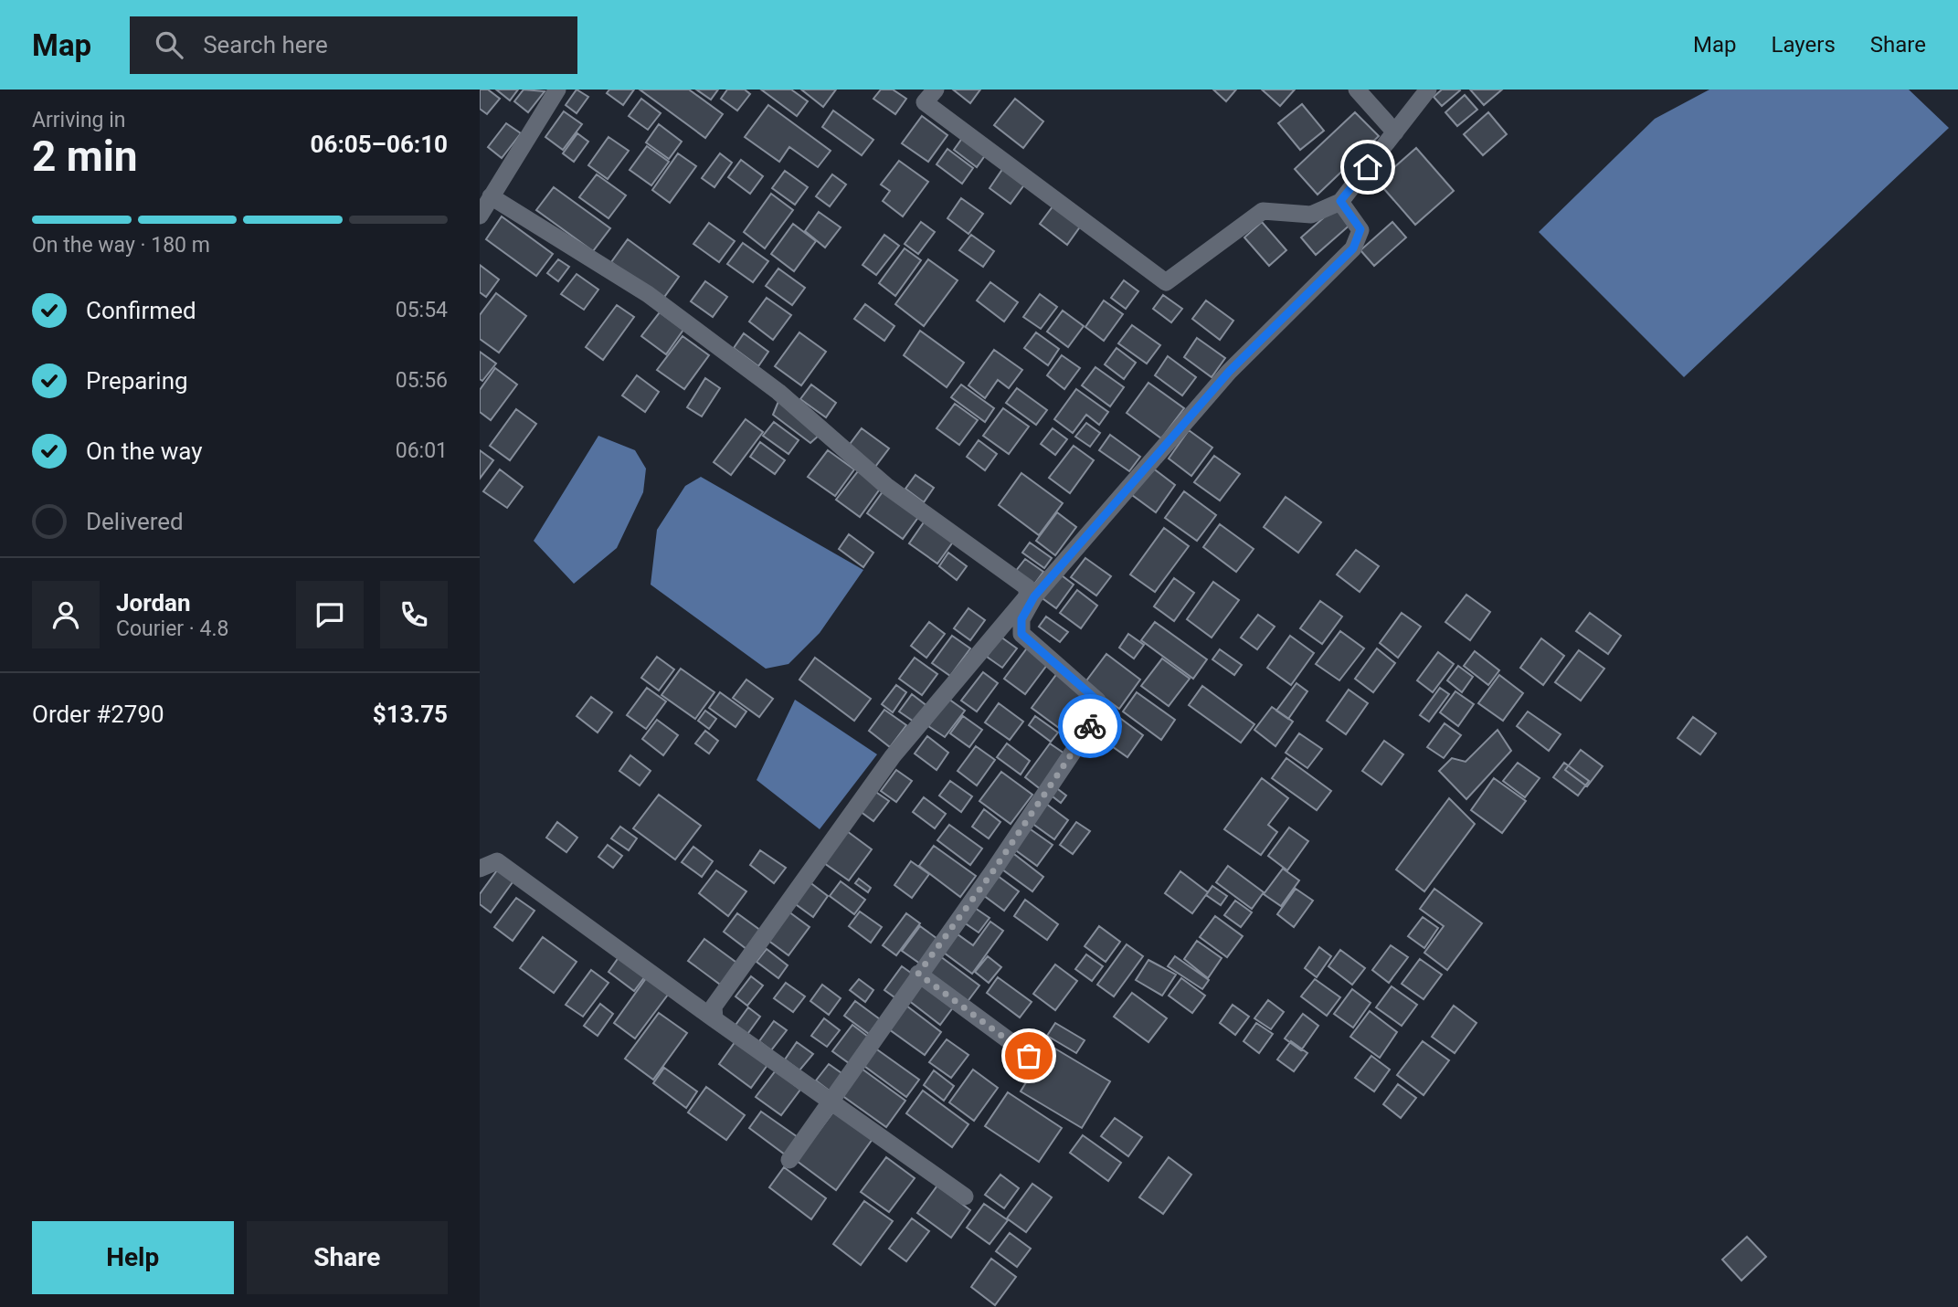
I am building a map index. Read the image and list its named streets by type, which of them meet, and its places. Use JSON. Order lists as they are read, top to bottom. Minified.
{"page":{"header":"Map","search":"Search here","nav":["Map","Layers","Share"],"heading":["2 min","Arriving in","06:05–06:10"],"panel":["Jordan","Courier · 4.8","Order #2790","$13.75"],"bar":"On the way · 180 m","list":[["Confirmed","05:54"],["Preparing","05:56"],["On the way","06:01"],"Delivered"],"buttons":["Help","Share"]}}
